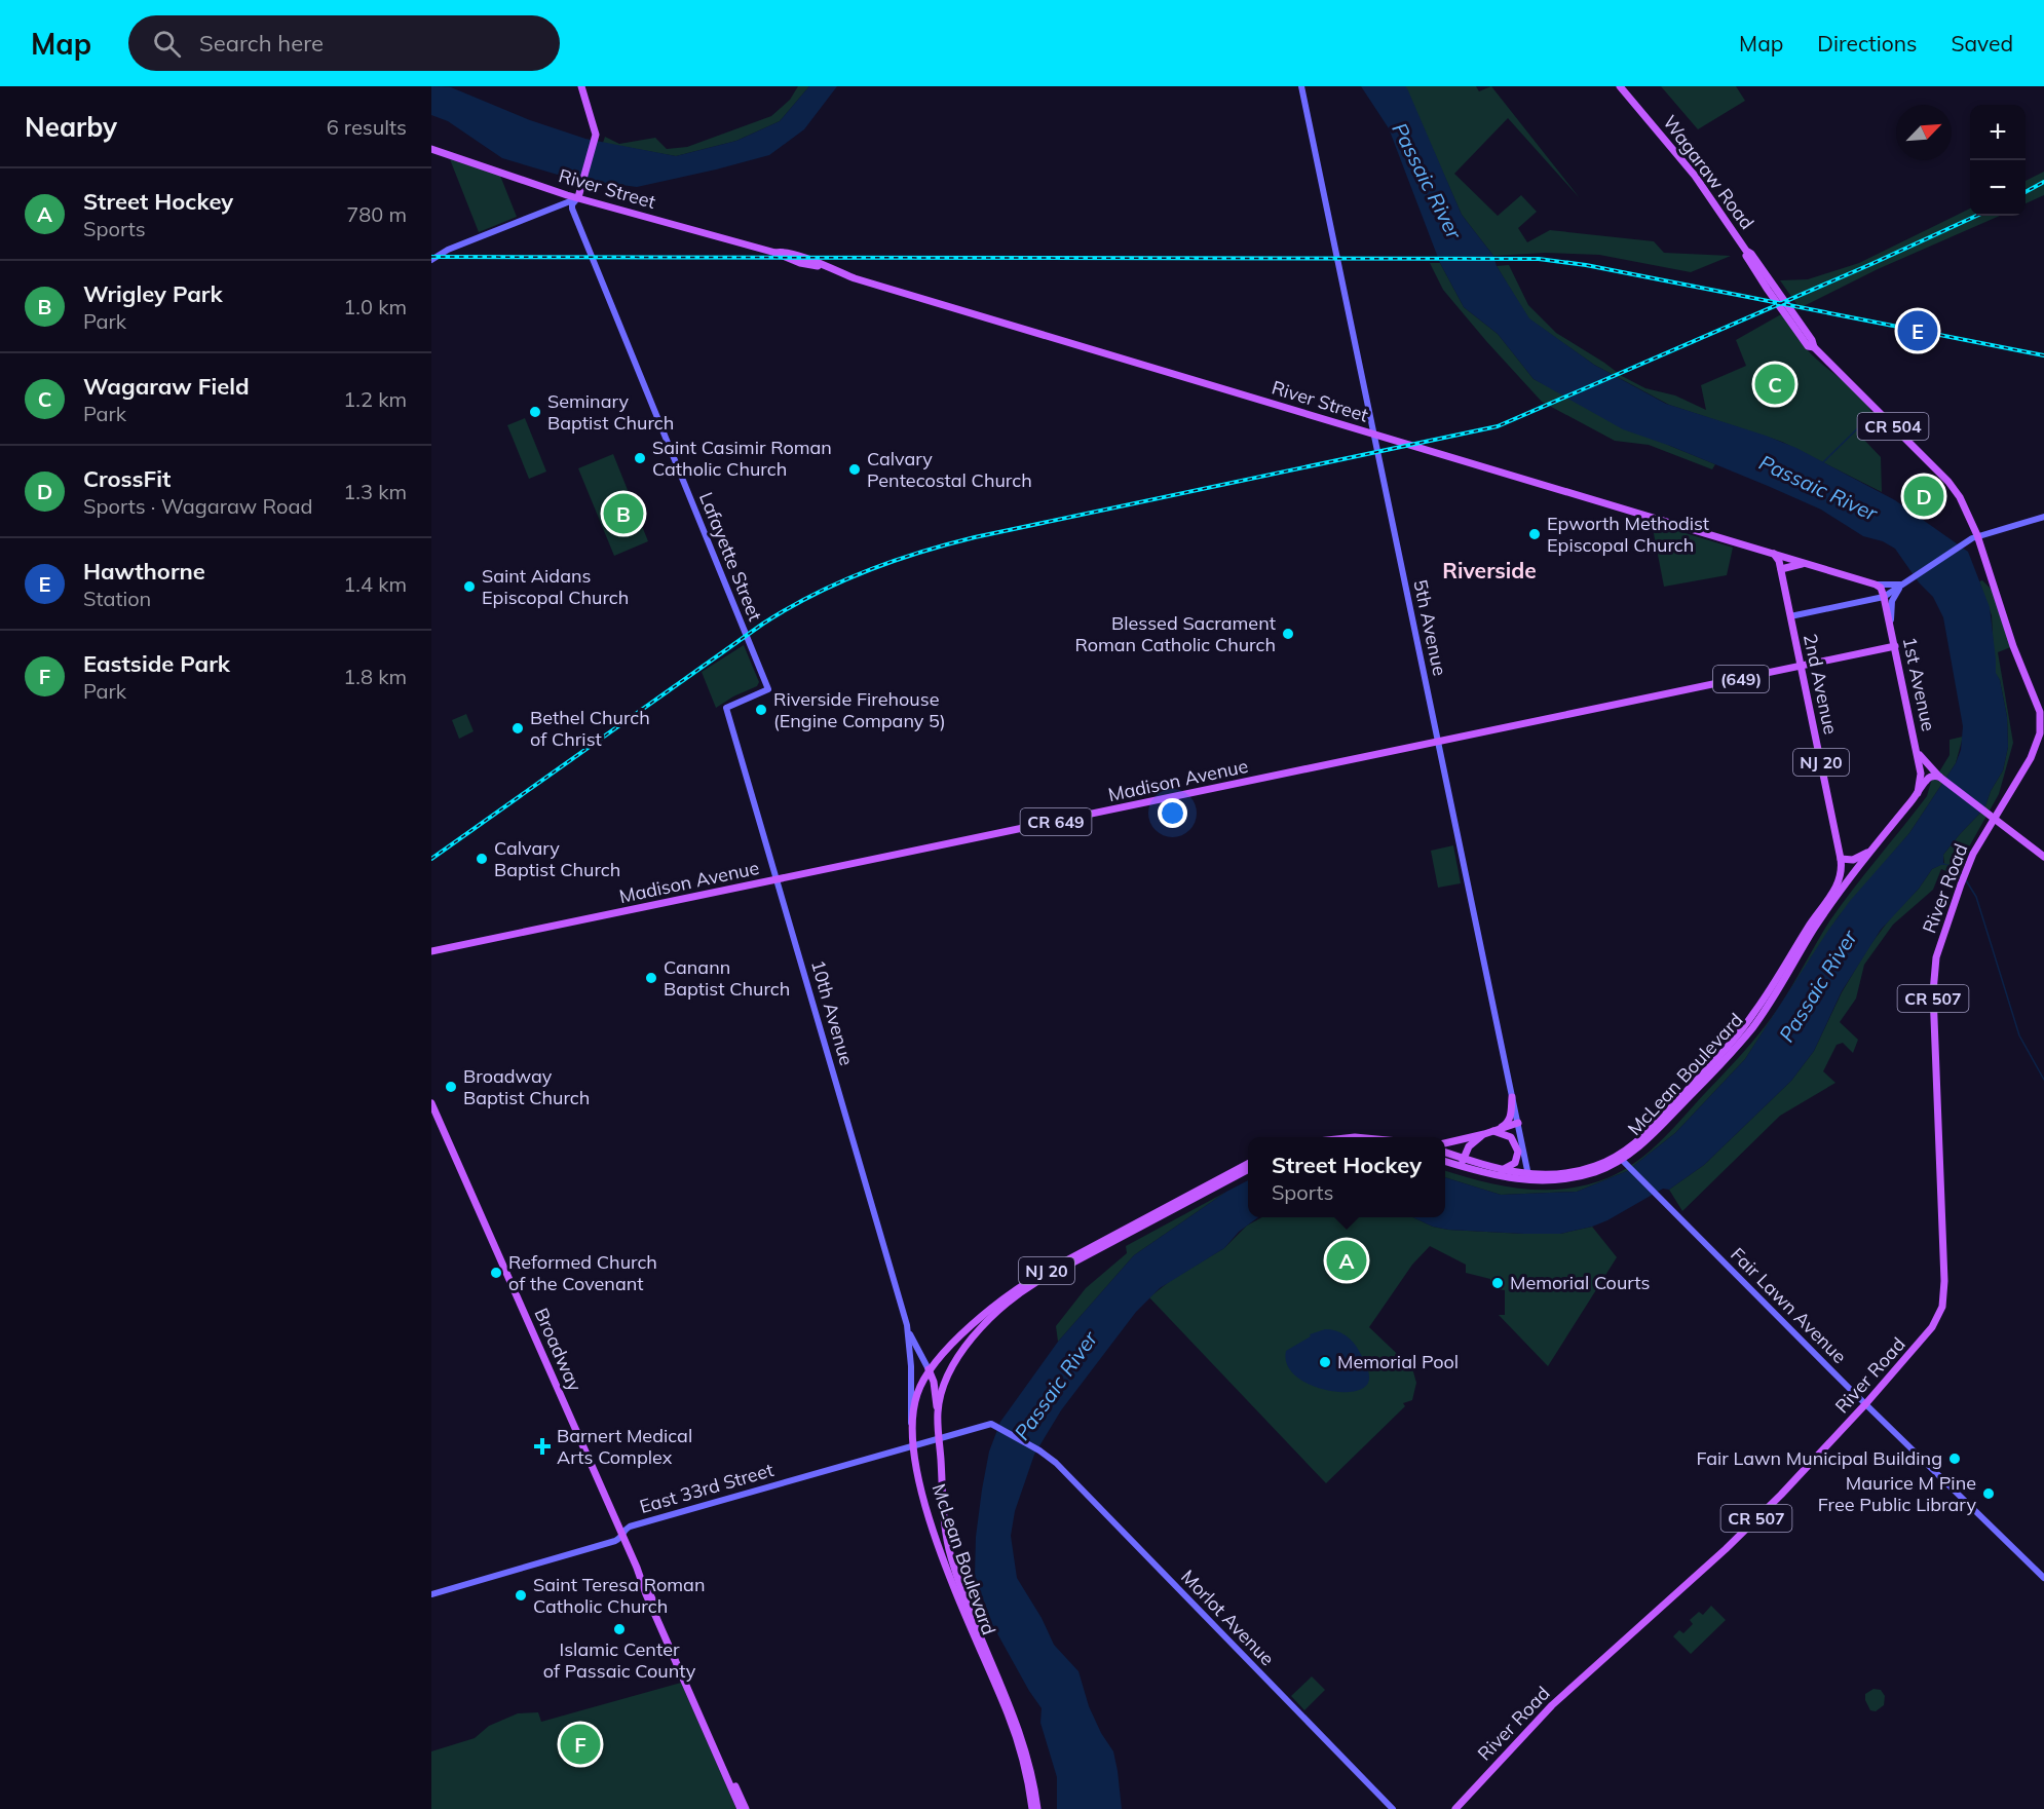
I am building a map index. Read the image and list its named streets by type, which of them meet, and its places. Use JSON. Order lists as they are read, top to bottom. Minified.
{"streets":{"main road":["Wagaraw Road","River Street","CR 504","Lafayette Street","5th Avenue","(649)","2nd Avenue","1st Avenue","NJ 20","Madison Avenue","CR 649","River Road","CR 507","10th Avenue","McLean Boulevard","Fair Lawn Avenue","Broadway","East 33rd Street","Morlot Avenue"]},"crossings":[["Wagaraw Road","River Road"],["River Street","Lafayette Street"],["River Street","5th Avenue"],["River Street","2nd Avenue"],["River Street","1st Avenue"],["Lafayette Street","10th Avenue"],["5th Avenue","Madison Avenue"],["5th Avenue","McLean Boulevard"],["2nd Avenue","Madison Avenue"],["2nd Avenue","McLean Boulevard"],["1st Avenue","Madison Avenue"],["1st Avenue","McLean Boulevard"],["Madison Avenue","10th Avenue"],["River Road","Fair Lawn Avenue"],["10th Avenue","McLean Boulevard"],["McLean Boulevard","Fair Lawn Avenue"],["McLean Boulevard","East 33rd Street"],["Broadway","East 33rd Street"],["East 33rd Street","Morlot Avenue"]],"districts":["Riverside"],"water":["Passaic River"],"places":{"other":["Seminary Baptist Church","Saint Casimir Roman Catholic Church","Calvary Pentecostal Church","Epworth Methodist Episcopal Church","Saint Aidans Episcopal Church","Blessed Sacrament Roman Catholic Church","Riverside Firehouse (Engine Company 5)","Bethel Church of Christ","Calvary Baptist Church","Canann Baptist Church","Broadway Baptist Church","Reformed Church of the Covenant","Memorial Courts","Memorial Pool","Fair Lawn Municipal Building","Maurice M Pine Free Public Library","Saint Teresa Roman Catholic Church","Islamic Center of Passaic County"],"health":["Barnert Medical Arts Complex"]},"north":"top right","page":{"header":"Map","search":"Search here","nav":["Map","Directions","Saved"],"heading":["Nearby","6 results"],"map_buttons":["+","−"],"list":[{"mark":"A","name":"Street Hockey","note":"Sports","value":"780 m"},{"mark":"B","name":"Wrigley Park","note":"Park","value":"1.0 km"},{"mark":"C","name":"Wagaraw Field","note":"Park","value":"1.2 km"},{"mark":"D","name":"CrossFit","note":"Sports · Wagaraw Road","value":"1.3 km"},{"mark":"E","name":"Hawthorne","note":"Station","value":"1.4 km"},{"mark":"F","name":"Eastside Park","note":"Park","value":"1.8 km"}],"pins":["E","C","D","B","A","F"],"popup":["Street Hockey","Sports"]}}
